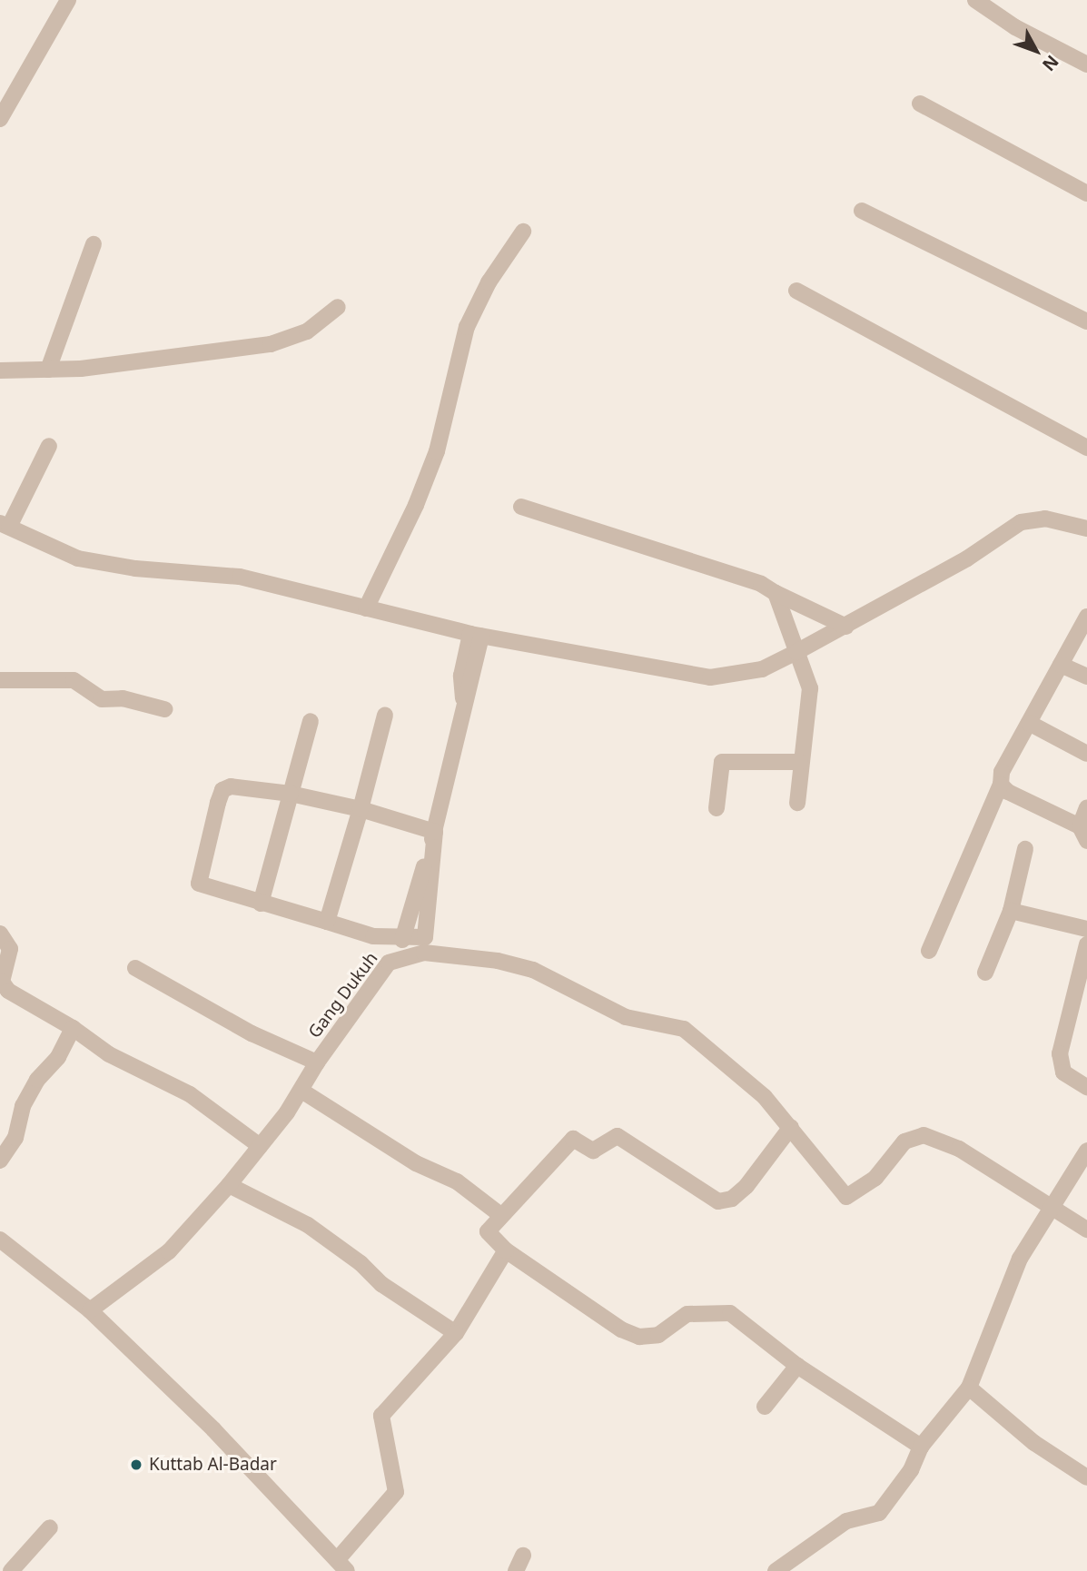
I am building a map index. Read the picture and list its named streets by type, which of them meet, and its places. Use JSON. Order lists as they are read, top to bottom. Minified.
{"streets":{"street":["Gang Dukuh"]},"places":["Kuttab Al-Badar"],"north":"bottom right"}
